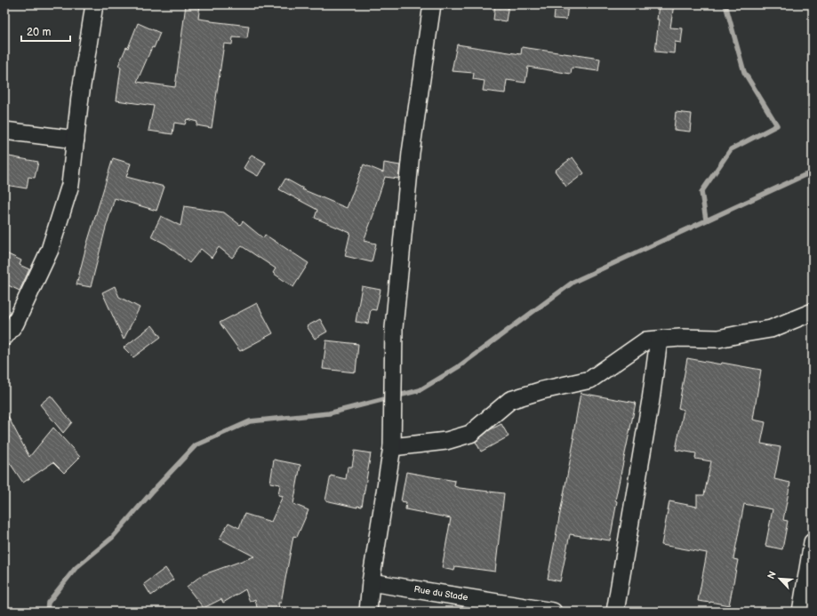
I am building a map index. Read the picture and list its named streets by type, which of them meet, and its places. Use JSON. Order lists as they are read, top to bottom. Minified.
{"streets":{"street":["Rue du Stade"]},"scale_bar":"20 m","north":"top left"}
